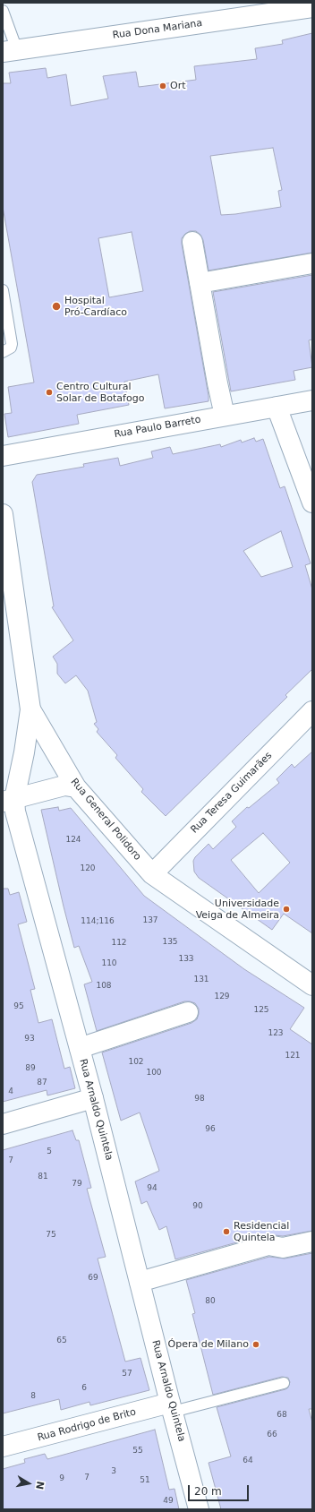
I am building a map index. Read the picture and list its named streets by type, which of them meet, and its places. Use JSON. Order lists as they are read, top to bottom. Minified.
{"streets":{"street":["Rua Dona Mariana","Rua Paulo Barreto","Rua Teresa Guimarães","Rua General Polidoro","Rua Arnaldo Quintela","Rua Rodrigo de Brito"]},"crossings":[["Rua Teresa Guimarães","Rua General Polidoro"],["Rua General Polidoro","Rua Arnaldo Quintela"],["Rua Arnaldo Quintela","Rua Rodrigo de Brito"]],"places":["Ort","Hospital Pró-Cardíaco","Centro Cultural Solar de Botafogo","Universidade Veiga de Almeira","Residencial Quintela","Ópera de Milano"],"house_numbers":["124","120","137","114;116","135","112","133","110","131","108","129","95","125","123","93","121","102","89","100","87","4","98","96","5","7","81","79","94","90","75","69","80","65","57","6","8","68","66","55","64","3","7","9","51","49"],"scale_bar":"20 m","north":"right"}
